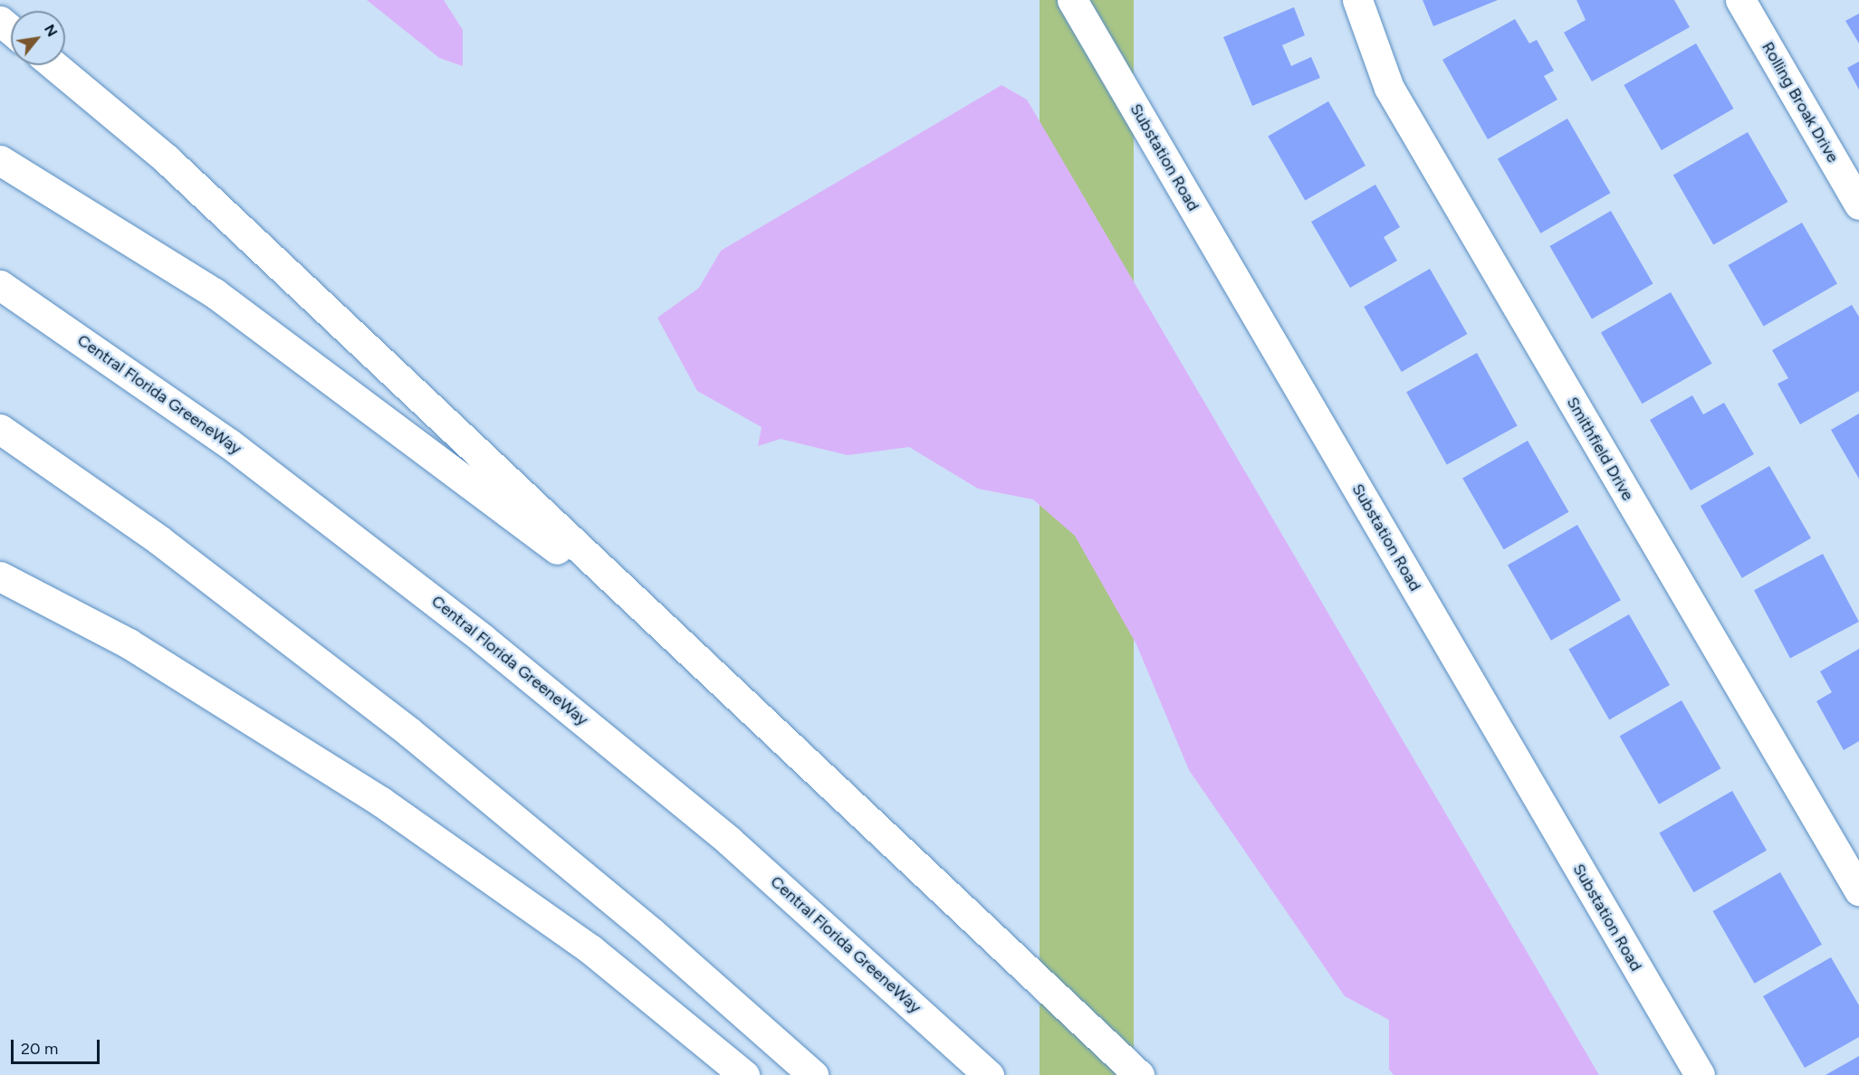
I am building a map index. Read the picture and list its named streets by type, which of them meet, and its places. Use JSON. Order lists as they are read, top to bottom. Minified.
{"streets":{"main road":["Rolling Broak Drive","Substation Road","Central Florida GreeneWay","Smithfield Drive"]},"scale_bar":"20 m","north":"top right"}
